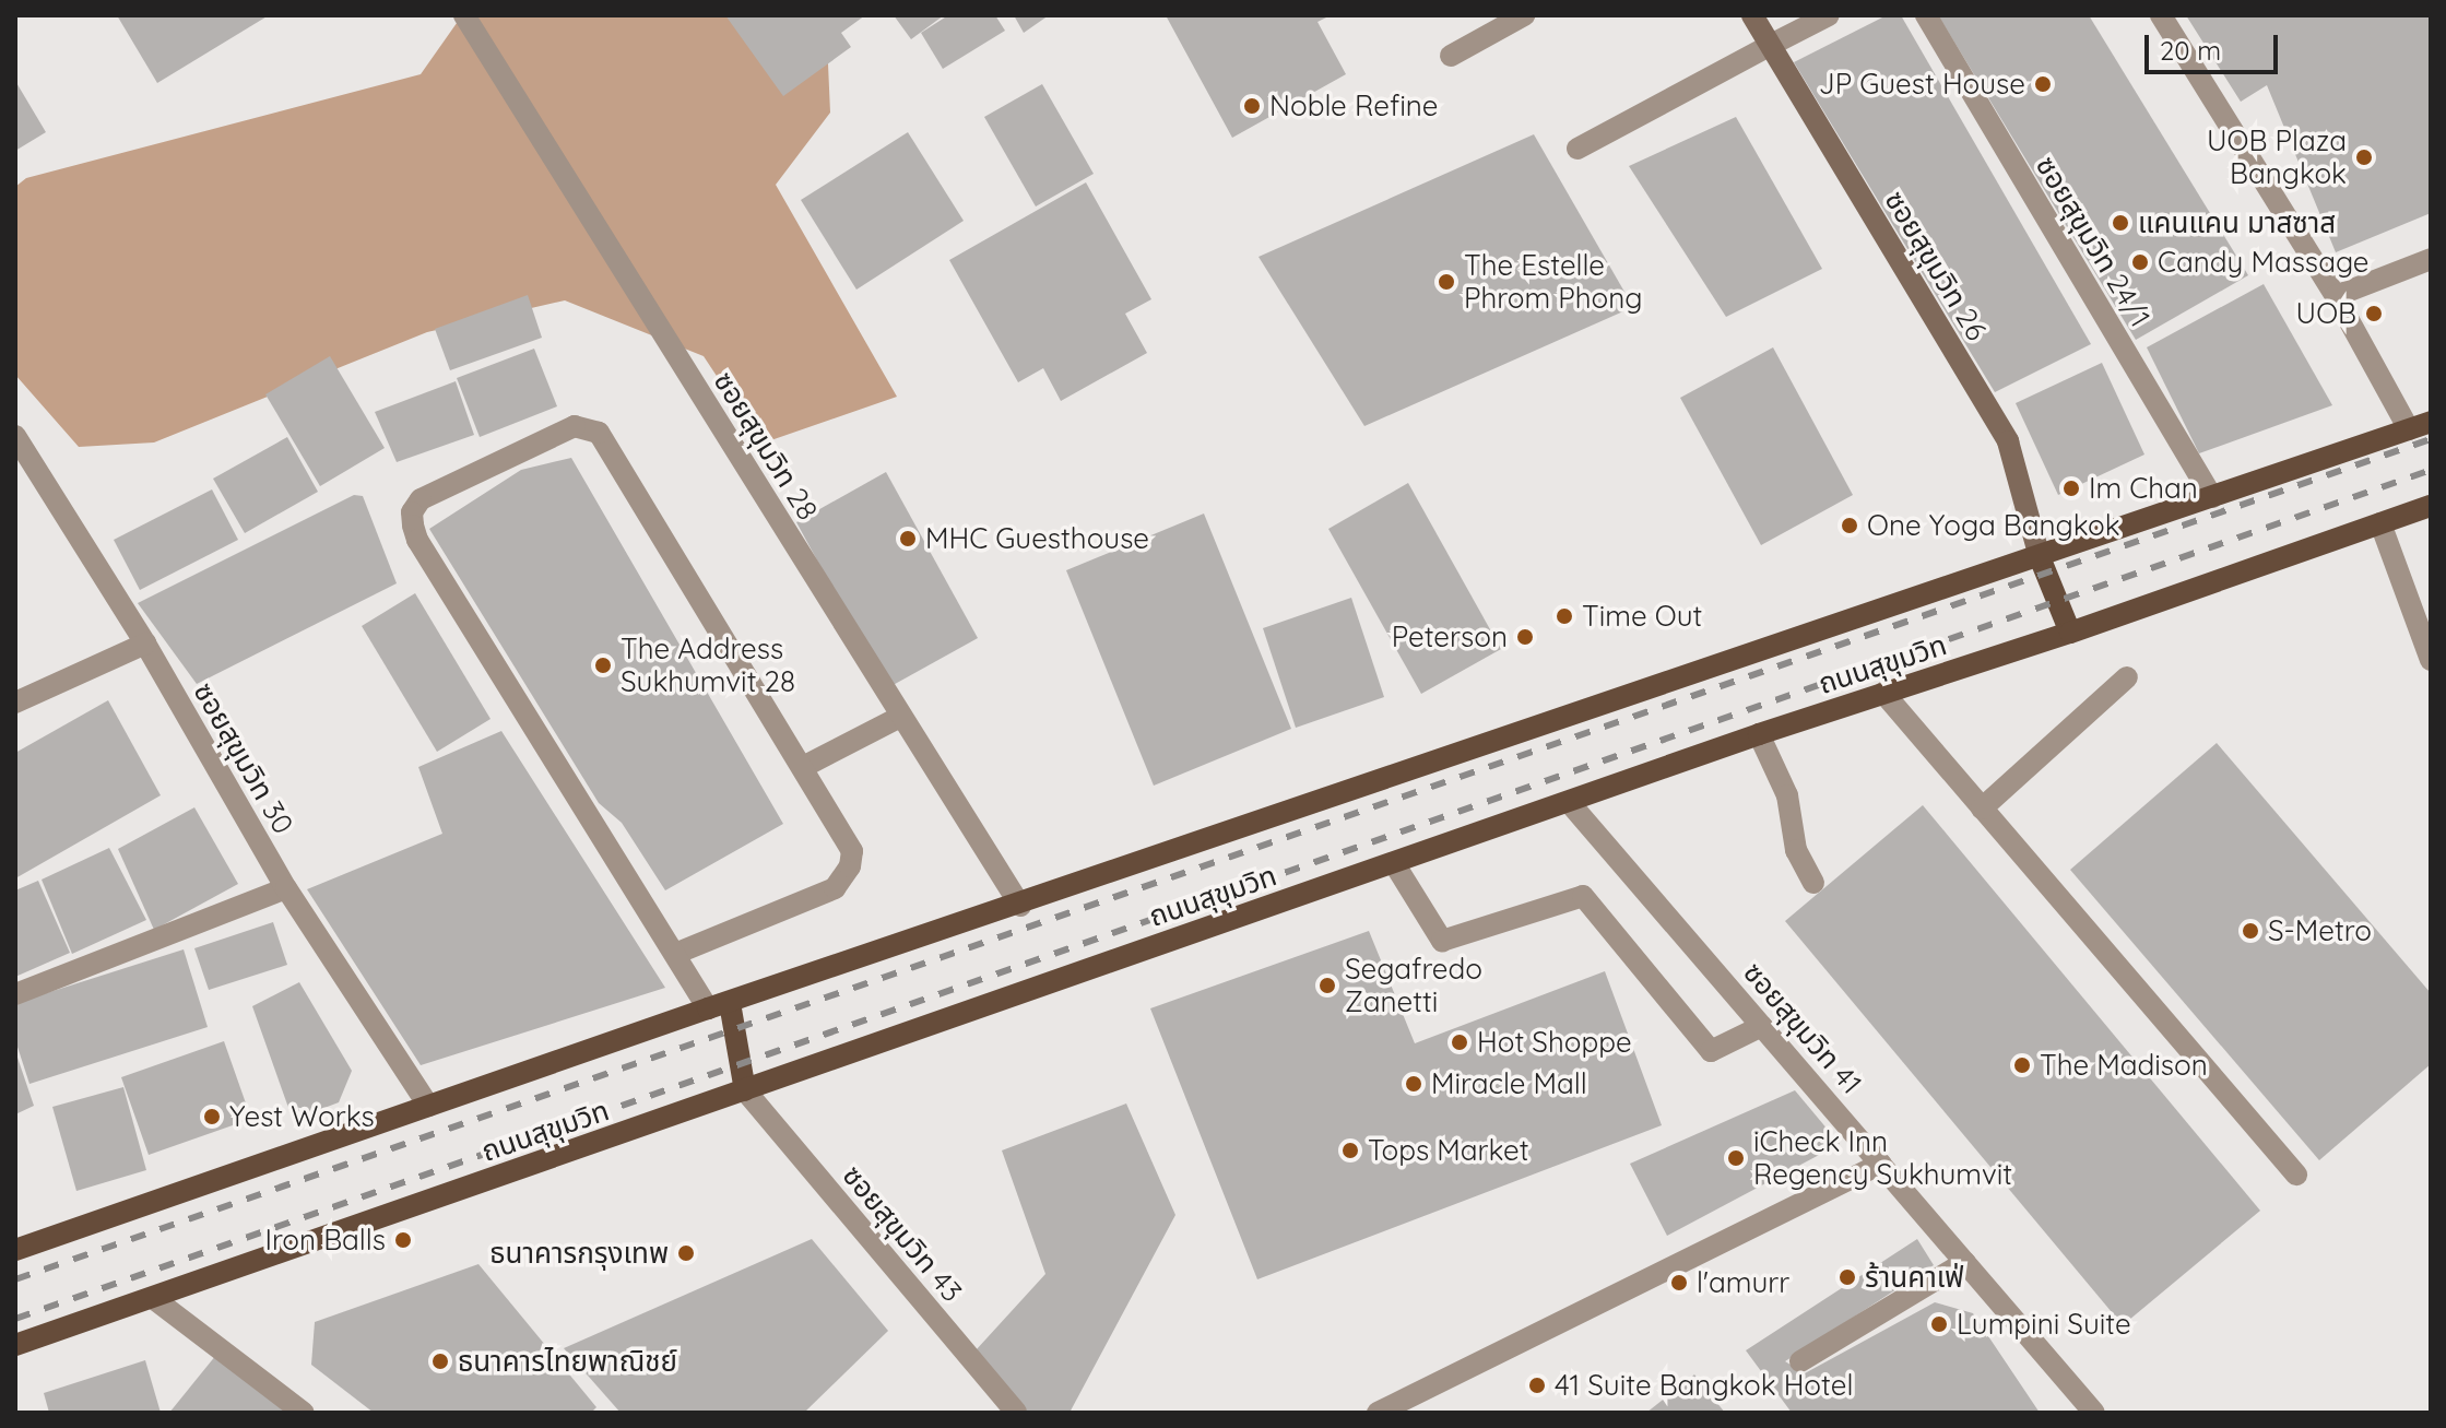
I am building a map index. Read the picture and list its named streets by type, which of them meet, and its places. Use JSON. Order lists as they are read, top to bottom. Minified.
{"streets":{"main road":["ถนนสุขุมวิท"],"street":["ซอยสุขุมวิท 24/1","ซอยสุขุมวิท 26","ซอยสุขุมวิท 28","ซอยสุขุมวิท 30","ซอยสุขุมวิท 41","ซอยสุขุมวิท 43"]},"crossings":[["ซอยสุขุมวิท 24/1","ถนนสุขุมวิท"],["ซอยสุขุมวิท 26","ถนนสุขุมวิท"],["ซอยสุขุมวิท 28","ถนนสุขุมวิท"],["ถนนสุขุมวิท","ซอยสุขุมวิท 30"],["ถนนสุขุมวิท","ซอยสุขุมวิท 41"],["ถนนสุขุมวิท","ซอยสุขุมวิท 43"]],"places":["JP Guest House","Noble Refine","UOB Plaza Bangkok","แคนแคน มาสซาส","Candy Massage","The Estelle Phrom Phong","UOB","Im Chan","One Yoga Bangkok","MHC Guesthouse","Time Out","Peterson","The Address Sukhumvit 28","S-Metro","Segafredo Zanetti","Hot Shoppe","The Madison","Miracle Mall","Yest Works","Tops Market","iCheck Inn Regency Sukhumvit","Iron Balls","ธนาคารกรุงเทพ","ร้านคาเฟ่","l'amurr","Lumpini Suite","ธนาคารไทยพาณิชย์","41 Suite Bangkok Hotel"],"scale_bar":"20 m"}
